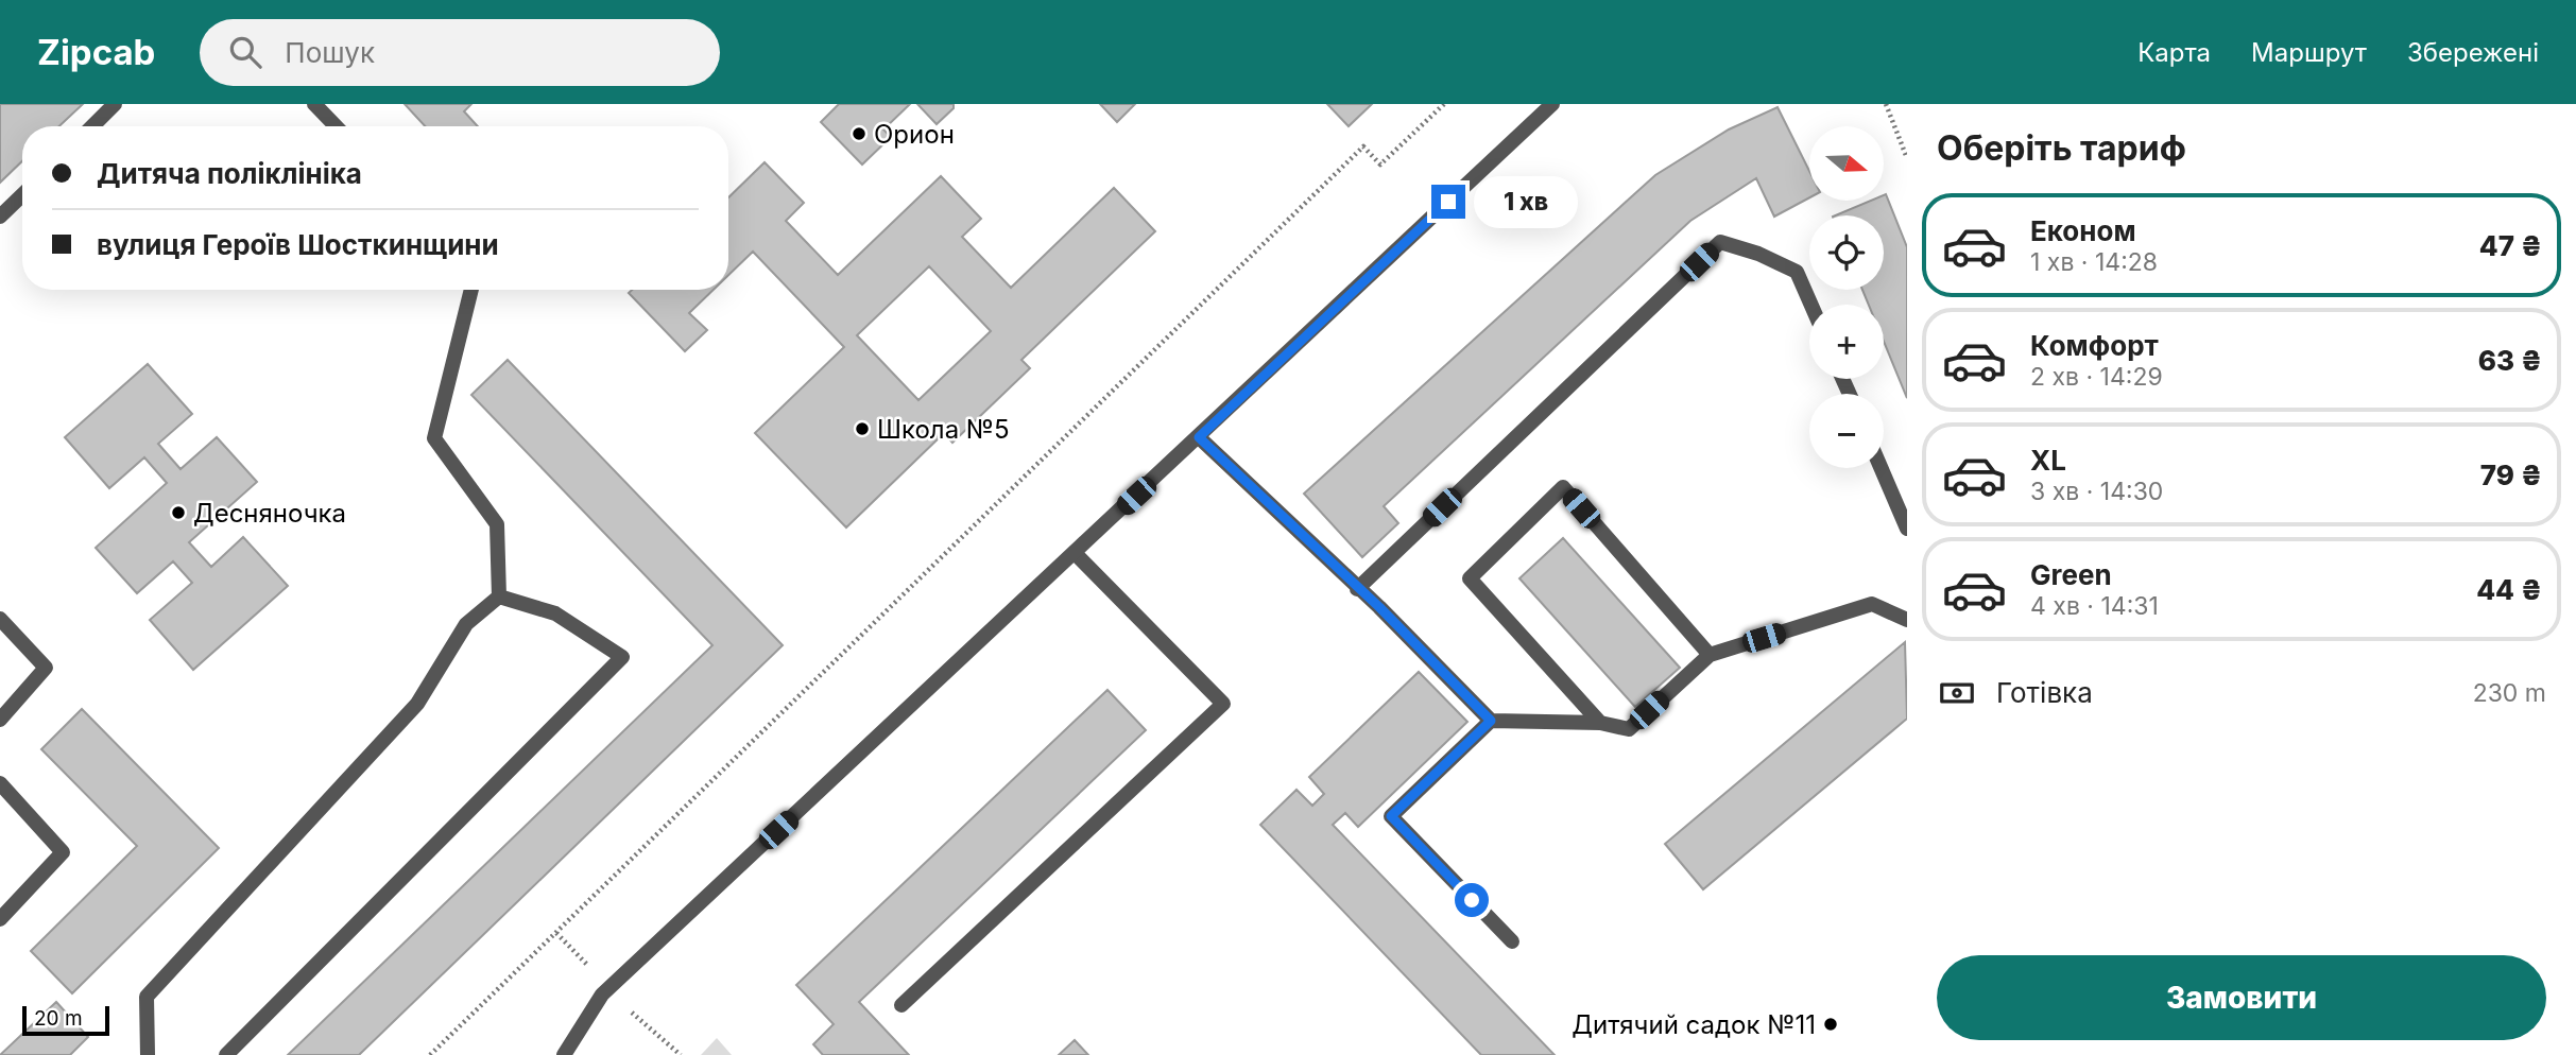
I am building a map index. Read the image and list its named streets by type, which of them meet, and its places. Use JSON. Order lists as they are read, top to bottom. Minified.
{"places":["Орион","Школа №5","Десняночка","Дитячий садок №11"],"scale_bar":"20 m","north":"right","page":{"header":"Zipcab","search":"Пошук","nav":["Карта","Маршрут","Збережені"],"heading":"Оберіть тариф","map_buttons":["+","−"],"banner":["Дитяча поліклініка","вулиця Героїв Шосткинщини"],"bubble":"1 хв","list":[{"name":"Економ","note":"1 хв · 14:28","value":"47 ₴"},{"name":"Комфорт","note":"2 хв · 14:29","value":"63 ₴"},{"name":"XL","note":"3 хв · 14:30","value":"79 ₴"},{"name":"Green","note":"4 хв · 14:31","value":"44 ₴"}],"pay":["Готівка","230 m"],"buttons":"Замовити","scale":"20 m"}}
